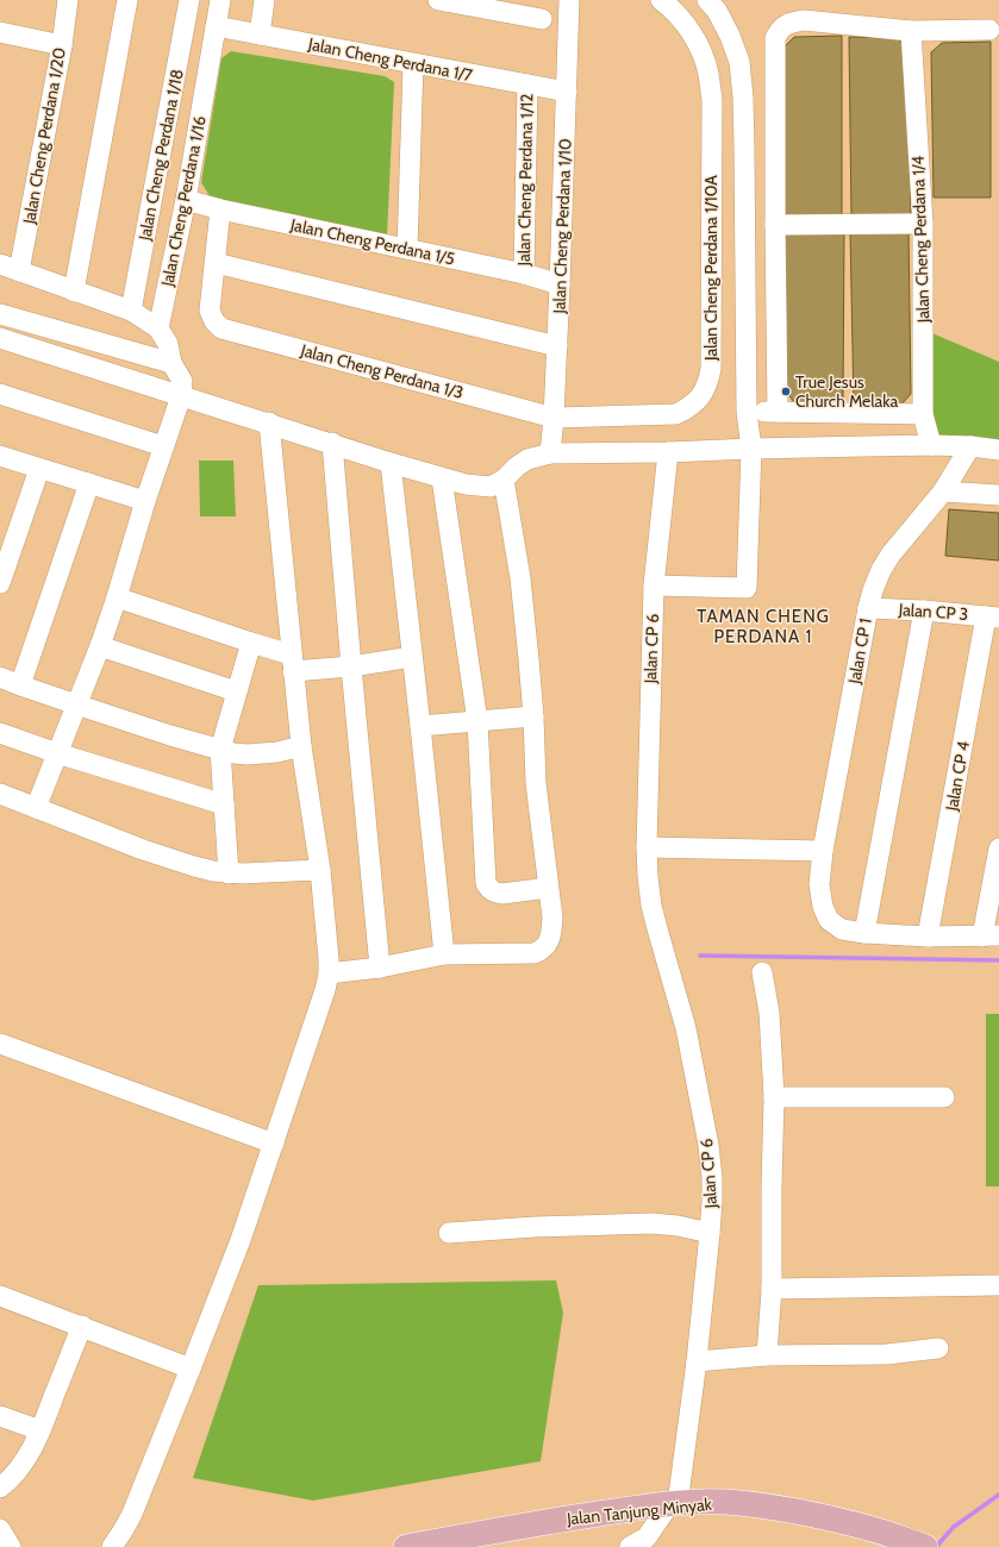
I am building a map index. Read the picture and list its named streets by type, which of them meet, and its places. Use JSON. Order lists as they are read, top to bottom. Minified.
{"streets":{"main road":["Jalan Tanjung Minyak"],"street":["Jalan Cheng Perdana 1/7","Jalan Cheng Perdana 1/20","Jalan Cheng Perdana 1/18","Jalan Cheng Perdana 1/12","Jalan Cheng Perdana 1/16","Jalan Cheng Perdana 1/10","Jalan Cheng Perdana 1/4","Jalan Cheng Perdana 1/5","Jalan Cheng Perdana 1/10A","Jalan Cheng Perdana 1/3","Jalan CP 3","Jalan CP 6","Jalan CP 1","Jalan CP 4"]},"crossings":[["Jalan Cheng Perdana 1/7","Jalan Cheng Perdana 1/12"],["Jalan Cheng Perdana 1/7","Jalan Cheng Perdana 1/16"],["Jalan Cheng Perdana 1/7","Jalan Cheng Perdana 1/10"],["Jalan Cheng Perdana 1/12","Jalan Cheng Perdana 1/5"],["Jalan Cheng Perdana 1/16","Jalan Cheng Perdana 1/5"],["Jalan Cheng Perdana 1/10","Jalan Cheng Perdana 1/5"],["Jalan Cheng Perdana 1/10","Jalan Cheng Perdana 1/10A"],["Jalan Cheng Perdana 1/10","Jalan Cheng Perdana 1/3"],["Jalan Cheng Perdana 1/10A","Jalan Cheng Perdana 1/3"],["Jalan CP 3","Jalan CP 1"],["Jalan CP 3","Jalan CP 4"],["Jalan CP 6","Jalan Tanjung Minyak"],["Jalan CP 1","Jalan CP 4"]],"districts":["TAMAN CHENG PERDANA 1"],"places":["True Jesus Church Melaka"]}
